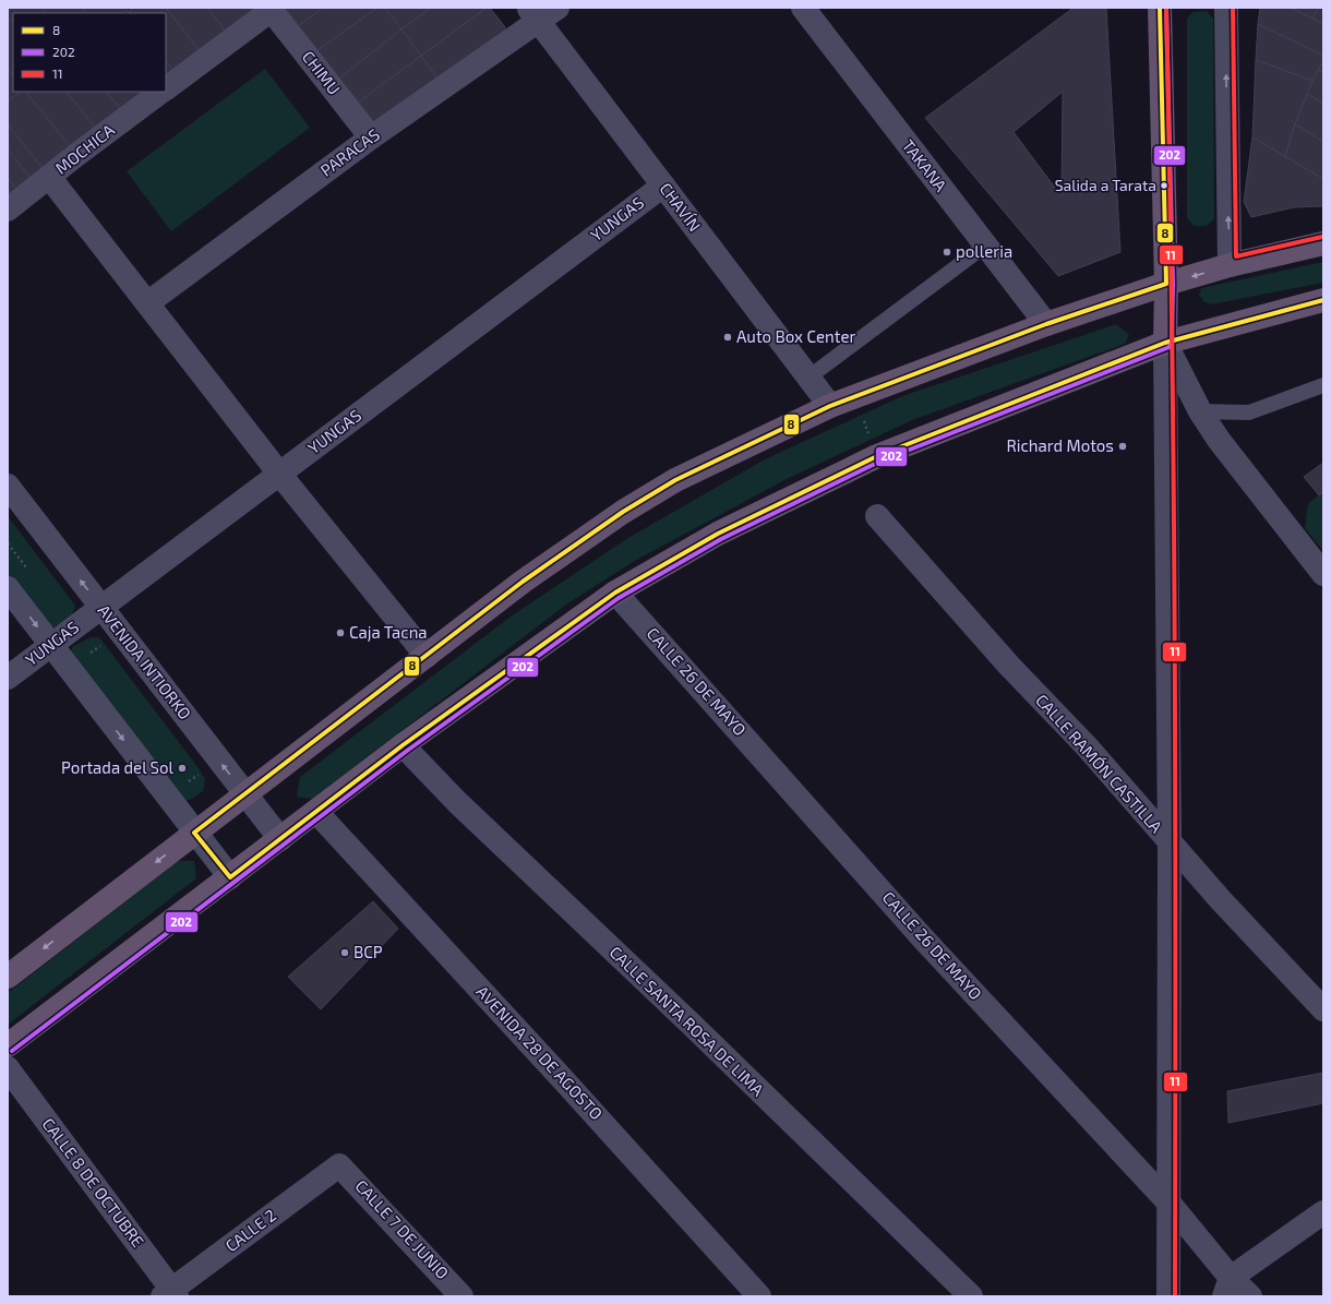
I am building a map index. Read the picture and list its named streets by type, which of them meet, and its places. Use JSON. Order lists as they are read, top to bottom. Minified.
{"streets":{"street":["CHIMU","MOCHICA","PARACAS","TAKANA","CHAVÍN","YUNGAS","AVENIDA INTIORKO","CALLE 26 DE MAYO","CALLE RAMÓN CASTILLA","CALLE SANTA ROSA DE LIMA","AVENIDA 28 DE AGOSTO","CALLE 8 DE OCTUBRE","CALLE 7 DE JUNIO","CALLE 2"]},"crossings":[["CHIMU","MOCHICA"],["CHIMU","PARACAS"],["PARACAS","CHAVÍN"],["CHAVÍN","YUNGAS"],["YUNGAS","AVENIDA INTIORKO"],["CALLE 8 DE OCTUBRE","CALLE 2"],["CALLE 7 DE JUNIO","CALLE 2"]],"places":["Salida a Tarata","polleria","Auto Box Center","Richard Motos","Caja Tacna","Portada del Sol","BCP"],"lines":["transit line 8","transit line 202","transit line 11"],"legend":["8","202","11"]}
